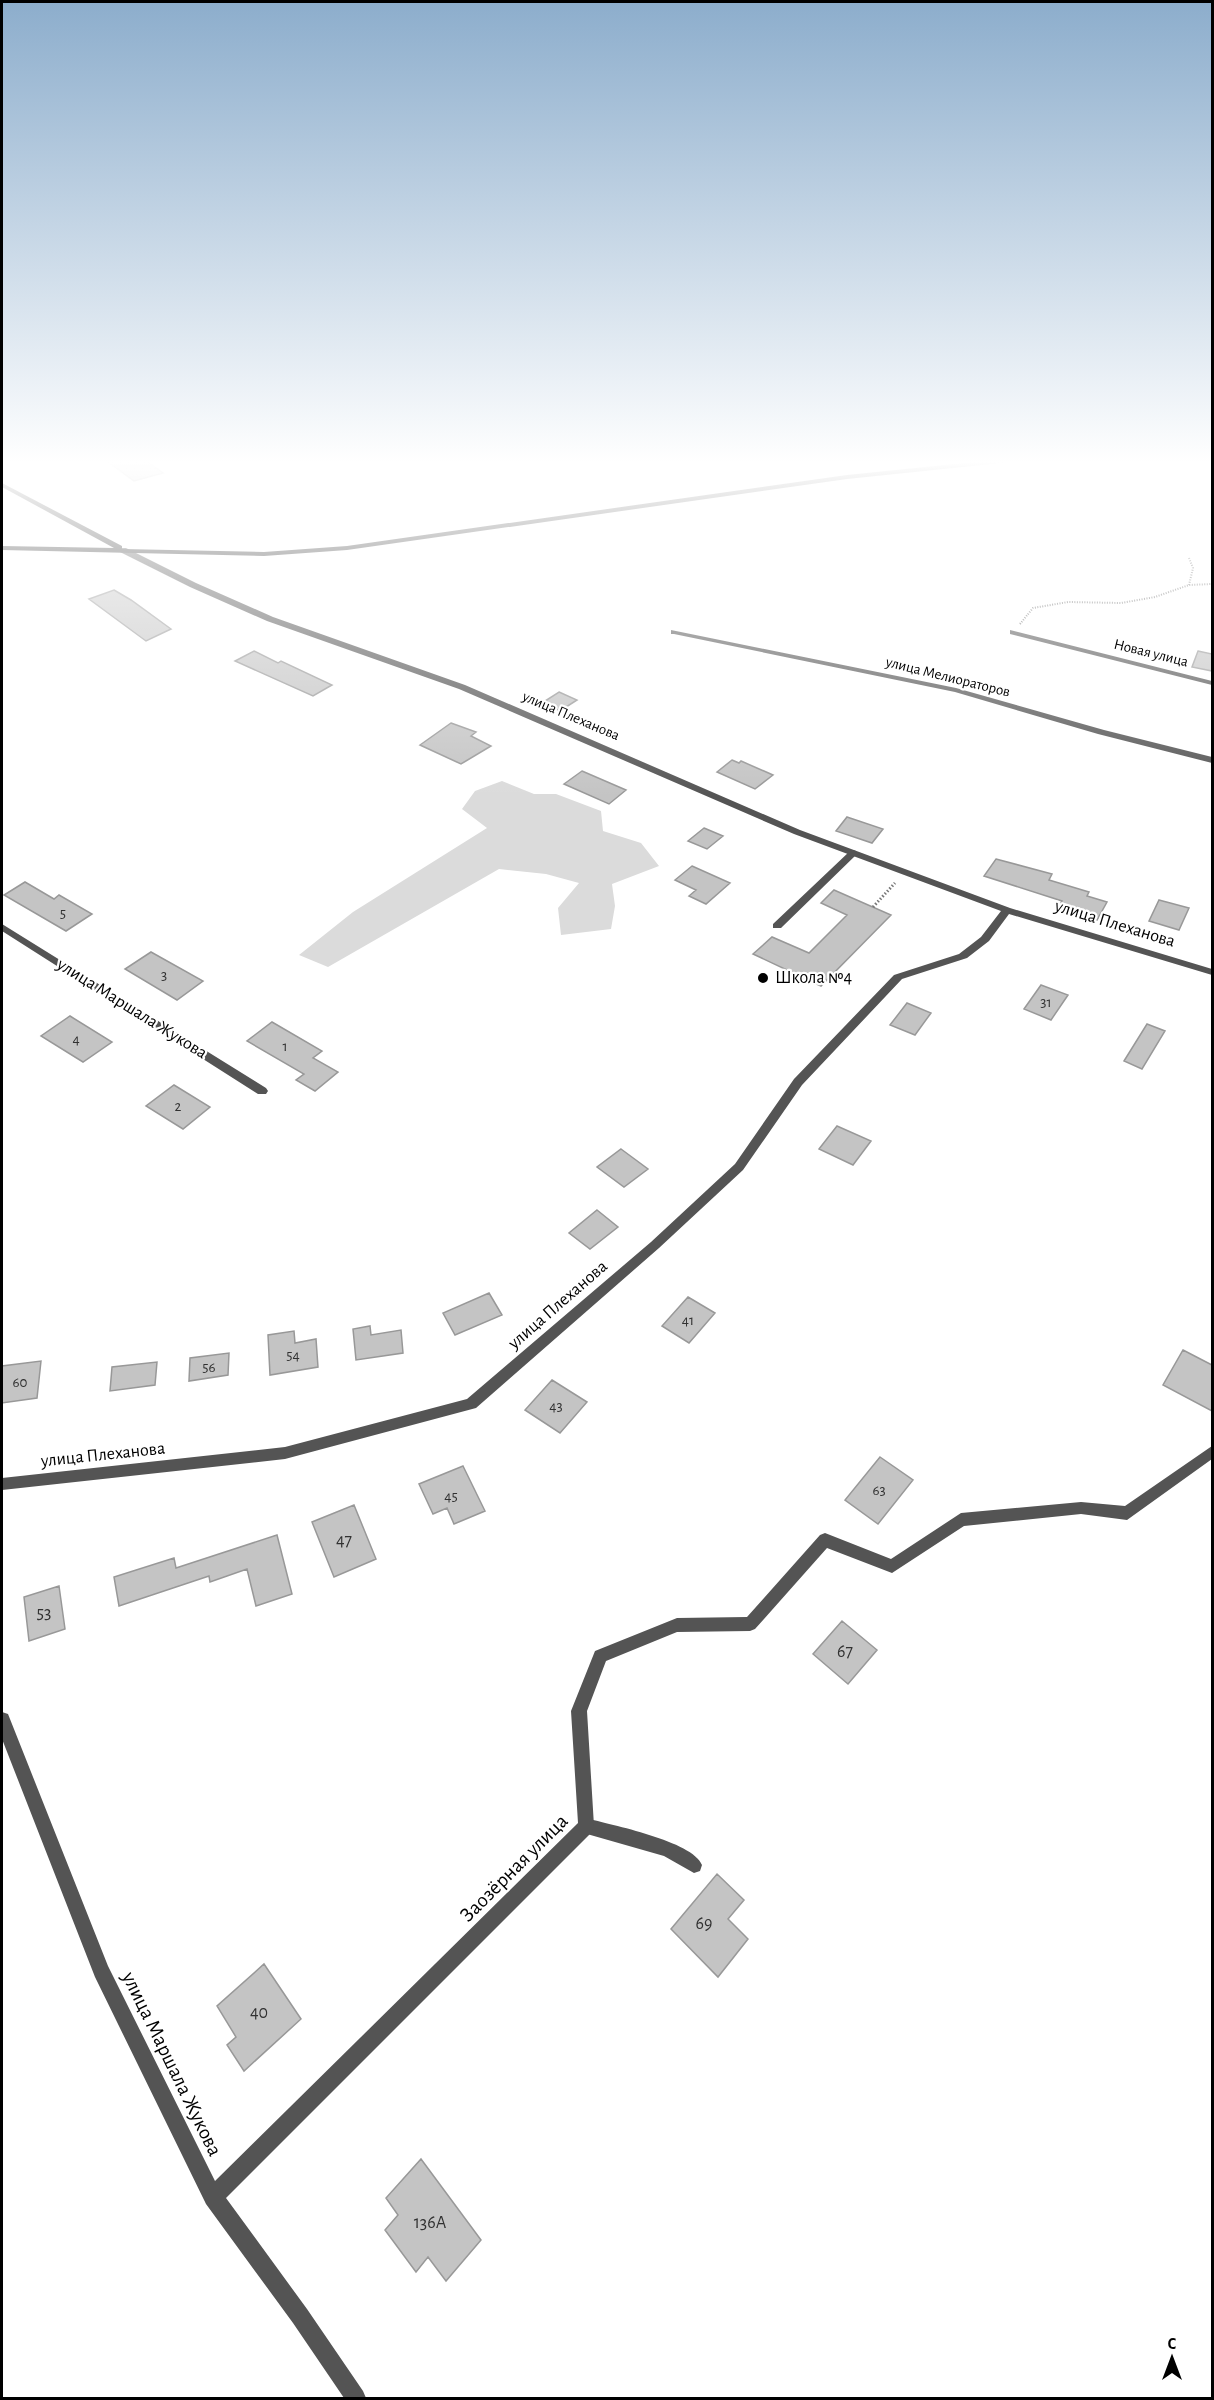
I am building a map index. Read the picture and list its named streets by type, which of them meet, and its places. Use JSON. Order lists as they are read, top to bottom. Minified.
{"streets":{"street":["Новая улица","улица Мелиораторов","улица Плеханова","улица Маршала Жукова","Заозёрная улица"]},"crossings":[["улица Маршала Жукова","Заозёрная улица"]],"places":["Школа №4"],"house_numbers":["5","3","31","4","1","2","41","54","56","60","43","63","45","47","53","67","69","40","136А"],"north":"top"}
